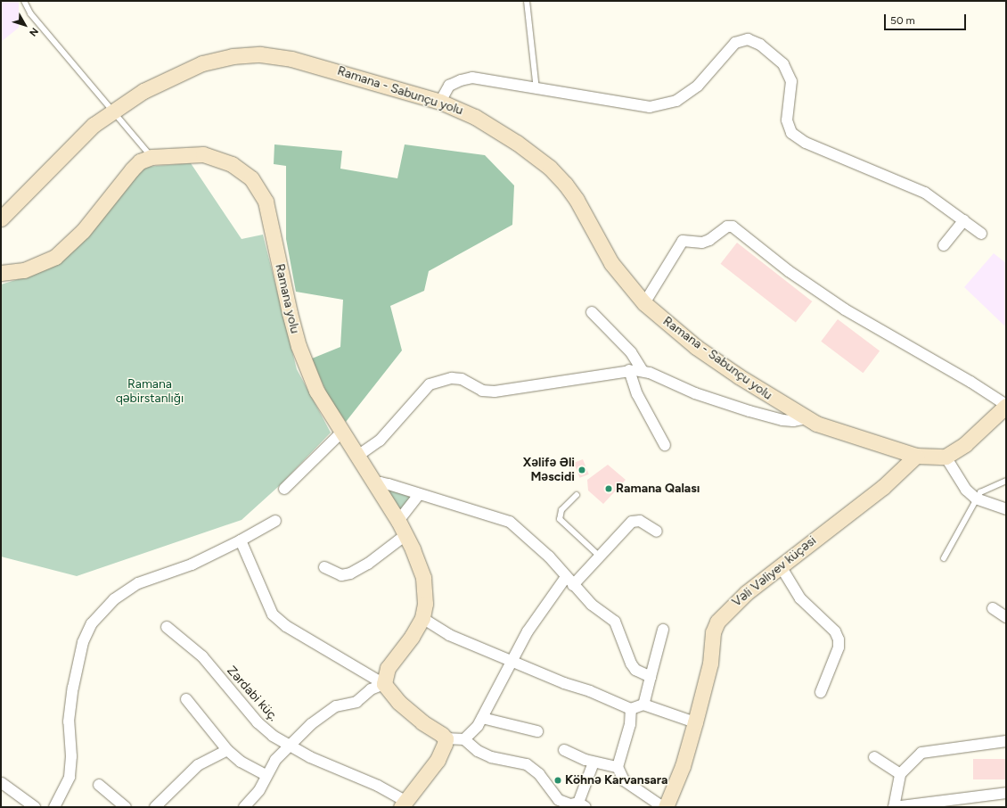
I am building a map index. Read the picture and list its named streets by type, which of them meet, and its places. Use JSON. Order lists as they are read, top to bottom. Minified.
{"streets":{"street":["Ramana - Sabunçu yolu","Ramana yolu","Vəli Vəliyev küçəsi","Zərdabi küç."]},"crossings":[["Ramana - Sabunçu yolu","Vəli Vəliyev küçəsi"]],"parks":["Ramana qəbirstanlığı"],"places":["Xəlifə Əli Məscidi","Ramana Qalası","Köhnə Karvansara"],"scale_bar":"50 m","north":"bottom right"}
